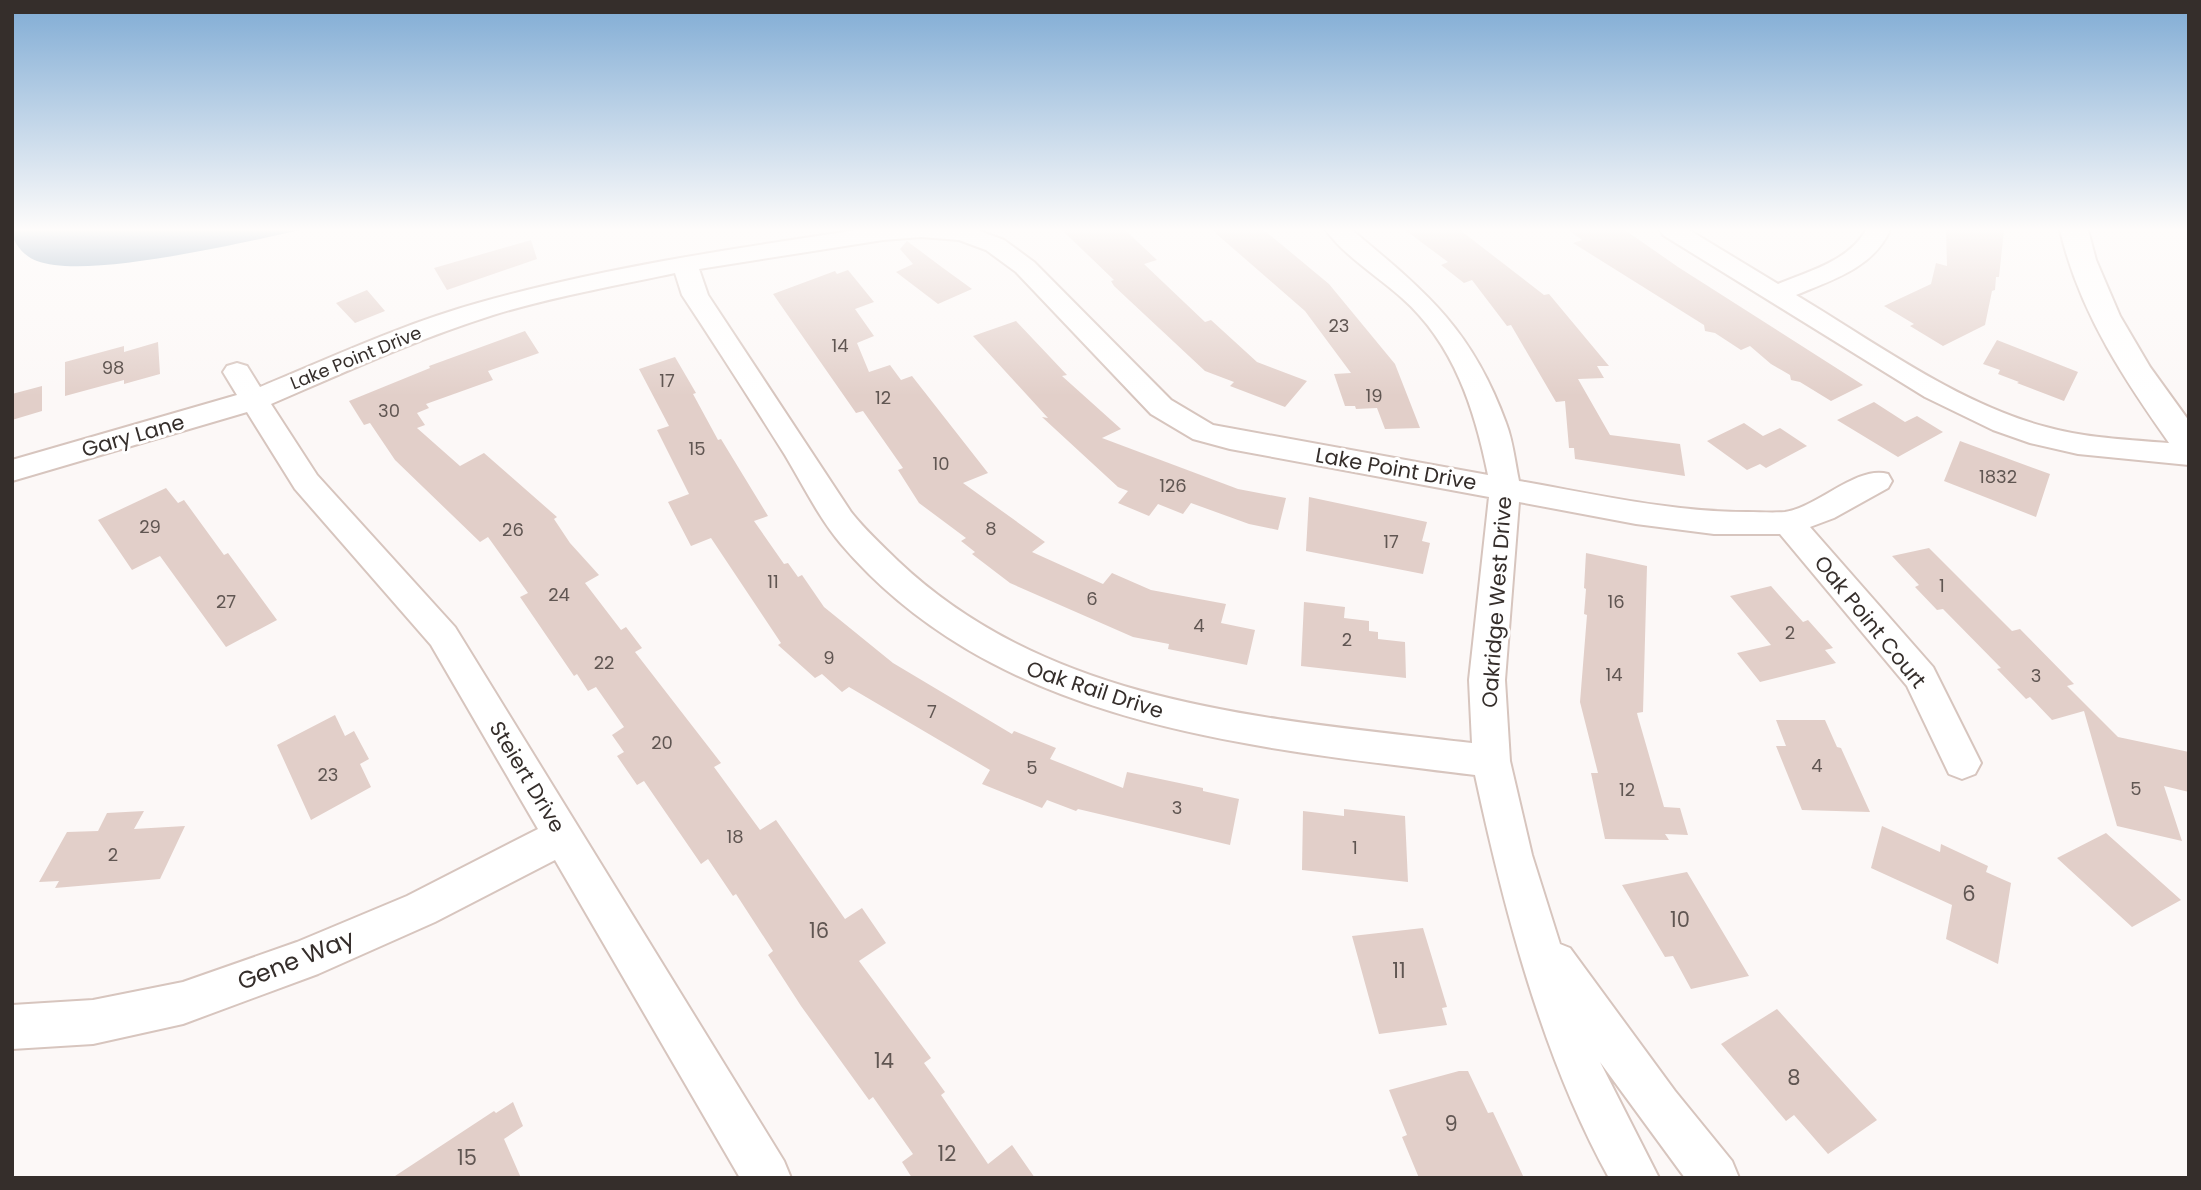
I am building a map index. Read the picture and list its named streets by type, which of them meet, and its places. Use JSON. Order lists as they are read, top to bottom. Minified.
{"streets":{"street":["Lake Point Drive","Gary Lane","Oakridge West Drive","Oak Point Court","Oak Rail Drive","Steiert Drive","Gene Way"]},"crossings":[["Lake Point Drive","Gary Lane"],["Lake Point Drive","Oakridge West Drive"],["Lake Point Drive","Oak Point Court"],["Lake Point Drive","Steiert Drive"],["Gary Lane","Steiert Drive"],["Oakridge West Drive","Oak Rail Drive"],["Steiert Drive","Gene Way"]],"house_numbers":["23","14","98","17","19","12","30","15","10","1832","126","29","8","26","17","11","1","24","6","27","16","4","2","2","9","22","14","3","7","20","4","5","23","5","12","3","18","1","2","6","10","16","11","14","8","9","12","15"]}
